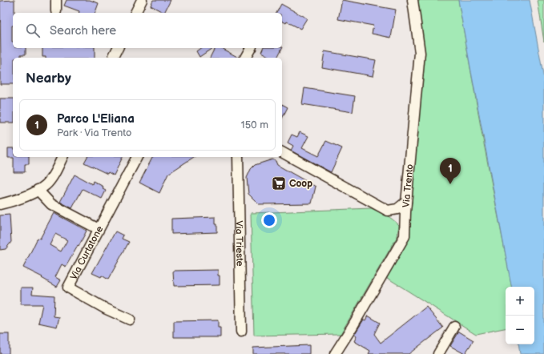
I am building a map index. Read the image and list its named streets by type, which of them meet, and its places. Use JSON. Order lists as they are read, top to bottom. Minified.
{"streets":{"street":["Via Trento","Via Trieste","Via Curtatone"]},"places":{"supermarket":["Coop"]},"page":{"search":"Search here","heading":"Nearby","list":[{"mark":"1","name":"Parco L'Eliana","note":"Park · Via Trento","value":"150 m"}],"pins":"1","map_buttons":["+","−"]}}
